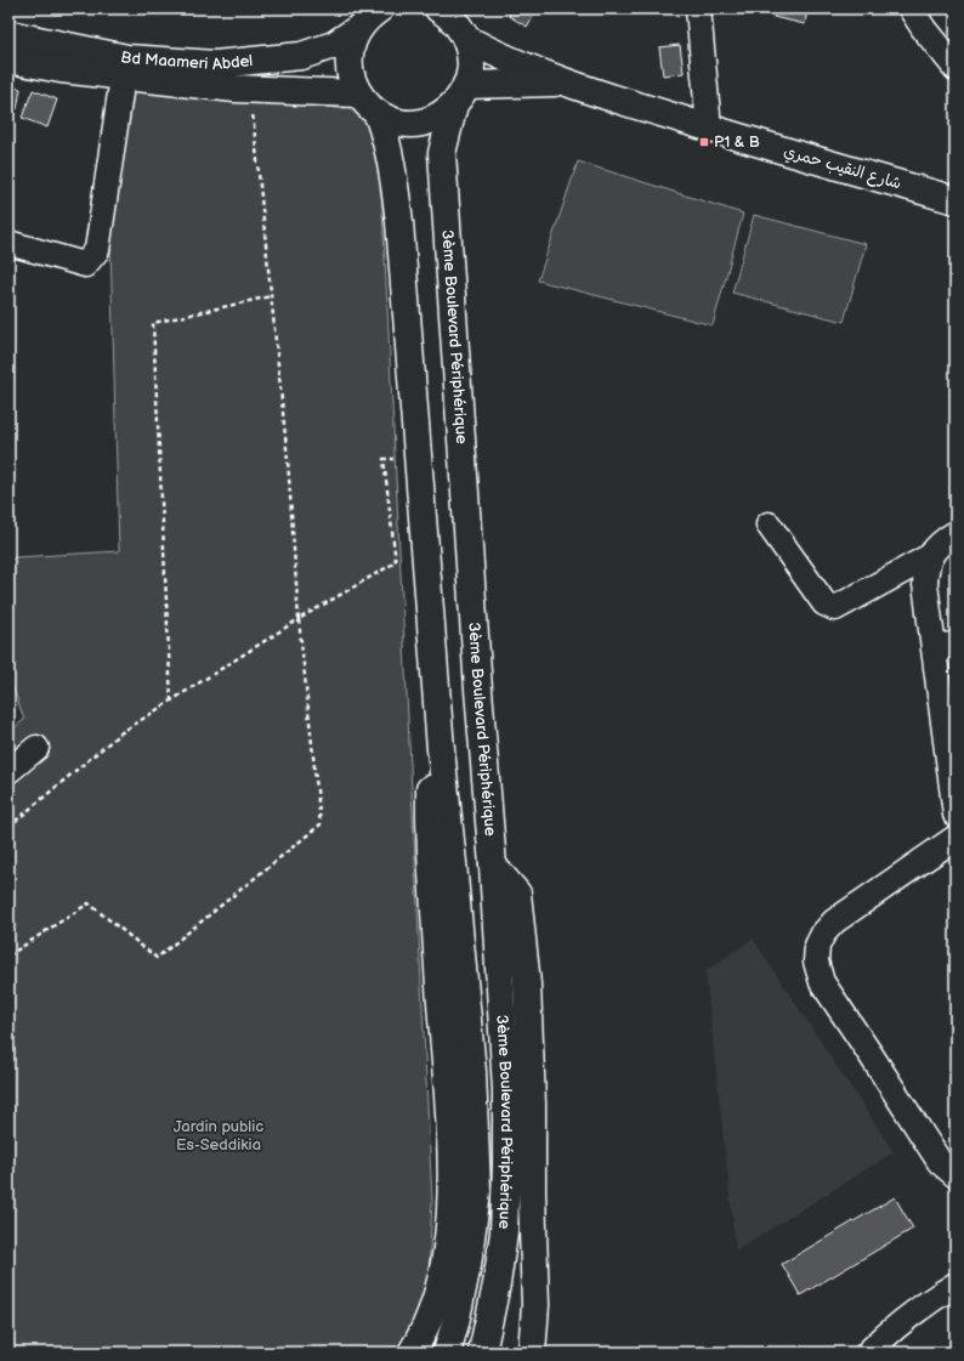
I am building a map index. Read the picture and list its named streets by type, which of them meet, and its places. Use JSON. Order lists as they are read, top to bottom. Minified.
{"streets":{"main road":["Bd Maameri Abdel","شارع النقيب حمري","3ème Boulevard Périphérique"]},"crossings":[["شارع النقيب حمري","3ème Boulevard Périphérique"]],"parks":["Jardin public Es-Seddikia"],"places":{"transit":["P1 & B"]}}
